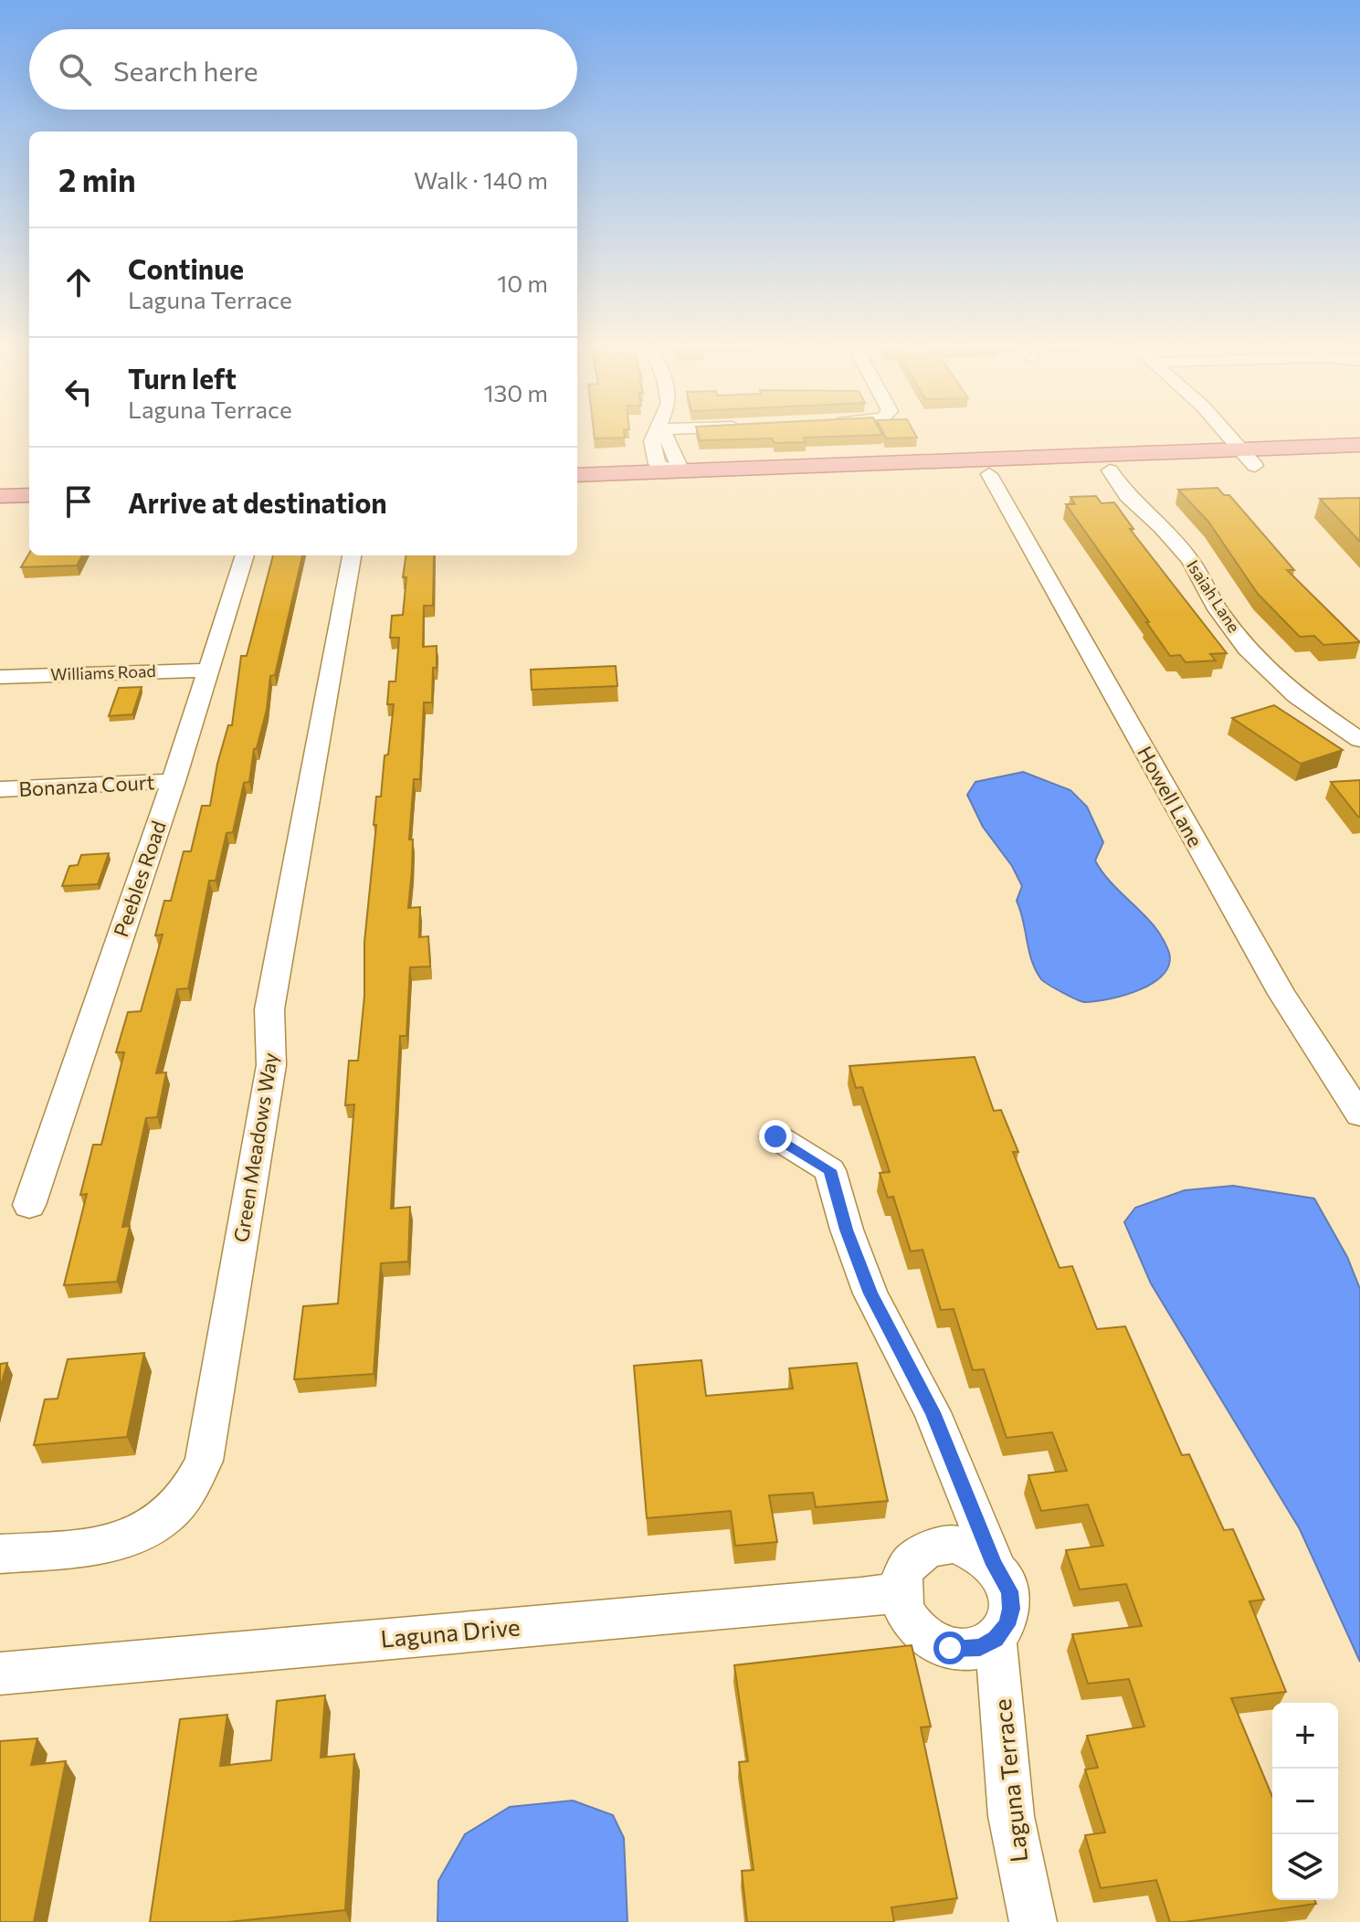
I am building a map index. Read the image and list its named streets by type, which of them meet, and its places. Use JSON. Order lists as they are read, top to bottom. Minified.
{"streets":{"street":["Isaiah Lane","Williams Road","Bonanza Court","Howell Lane","Peebles Road","Green Meadows Way","Laguna Drive","Laguna Terrace"]},"crossings":[["Williams Road","Peebles Road"],["Bonanza Court","Peebles Road"],["Laguna Drive","Laguna Terrace"]],"page":{"search":"Search here","heading":["2 min","Walk · 140 m"],"list":[["Continue","Laguna Terrace","10 m"],["Turn left","Laguna Terrace","130 m"],"Arrive at destination"],"map_buttons":["+","−"]}}
